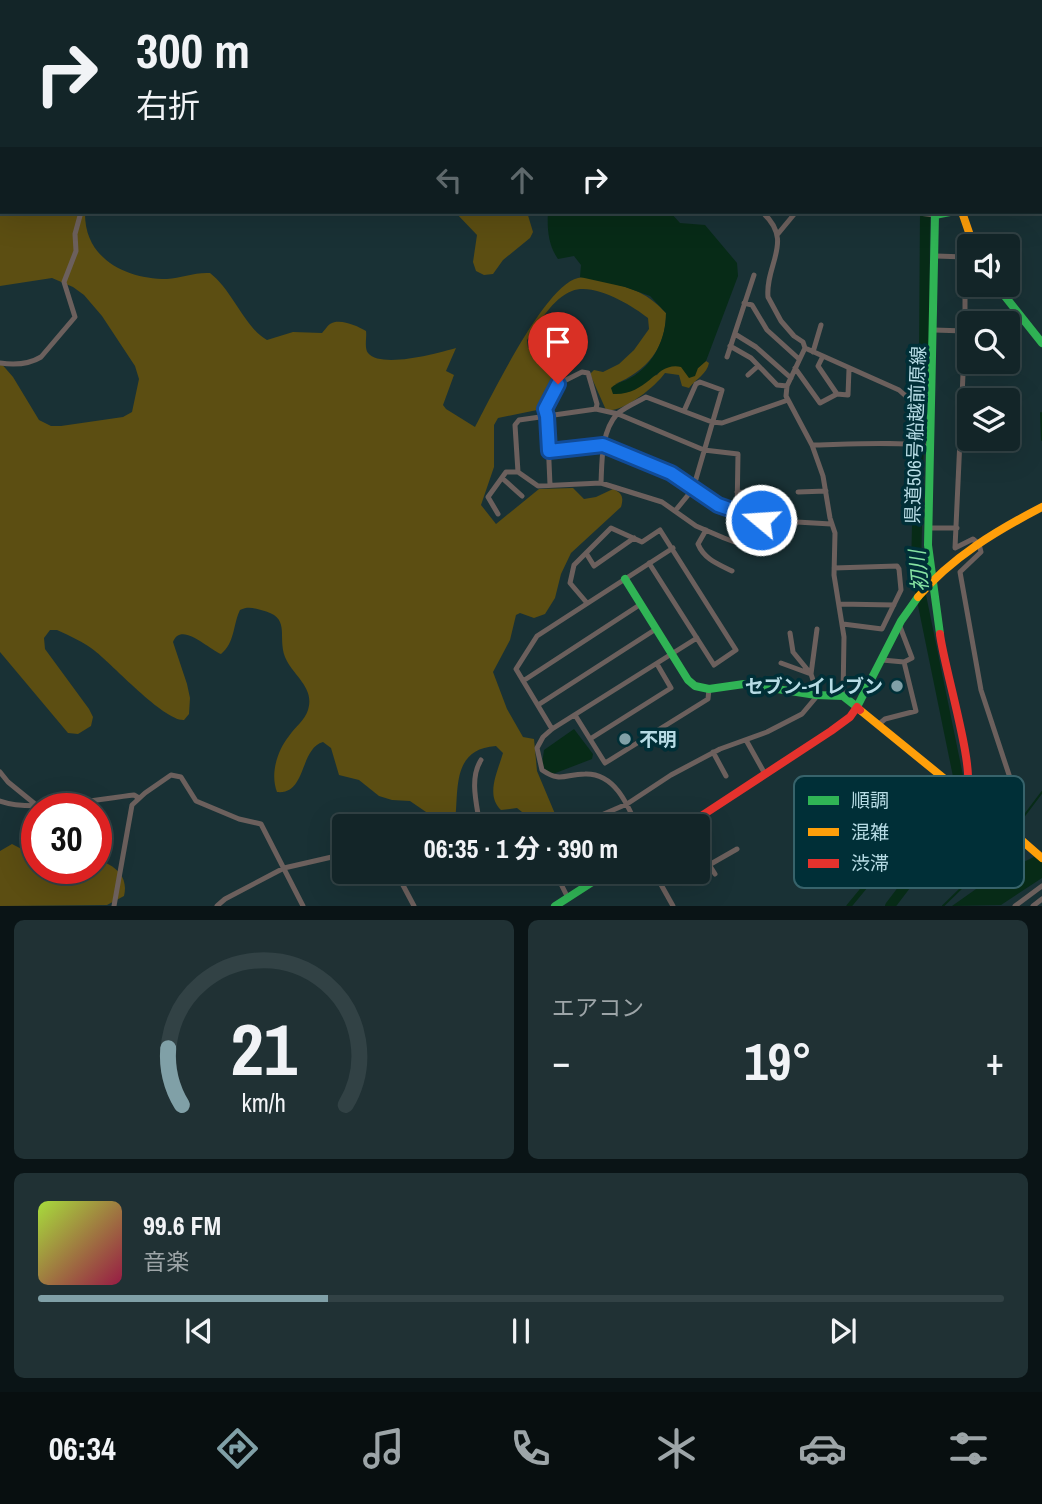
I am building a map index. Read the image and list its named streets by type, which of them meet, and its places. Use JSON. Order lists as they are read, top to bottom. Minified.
{"streets":{"main road":["県道506号船越前原線"]},"water":["初川"],"places":["セブン-イレブン","不明"],"legend":["順調","混雑","渋滞"],"page":{"turn":["300 m","右折"],"limit":"30","trip":"06:35 · 1 分 · 390 m","tile":"エアコン","heat":["−","19°","+"],"song":["99.6 FM","音楽"],"tabs":"06:34","gauge":["21","km/h"]}}
